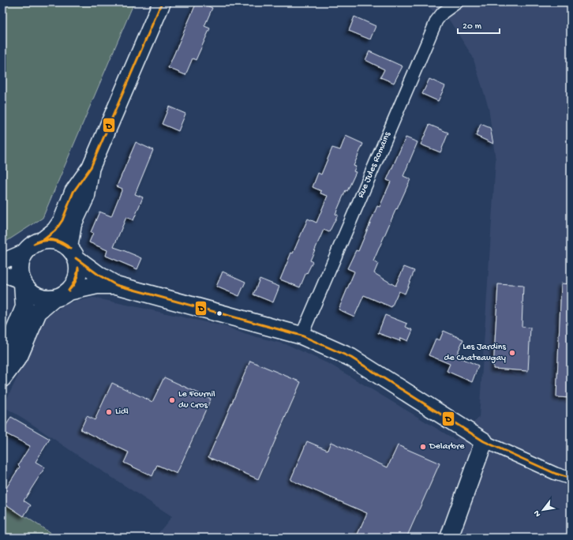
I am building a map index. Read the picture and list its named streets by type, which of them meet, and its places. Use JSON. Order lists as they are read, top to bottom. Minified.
{"streets":{"street":["Rue Jules Romains"]},"places":["Les Jardins de Chateaugay","Le Fournil du Cros","Lidl","Delarbre"],"lines":["transit line D"],"scale_bar":"20 m","north":"bottom left"}
